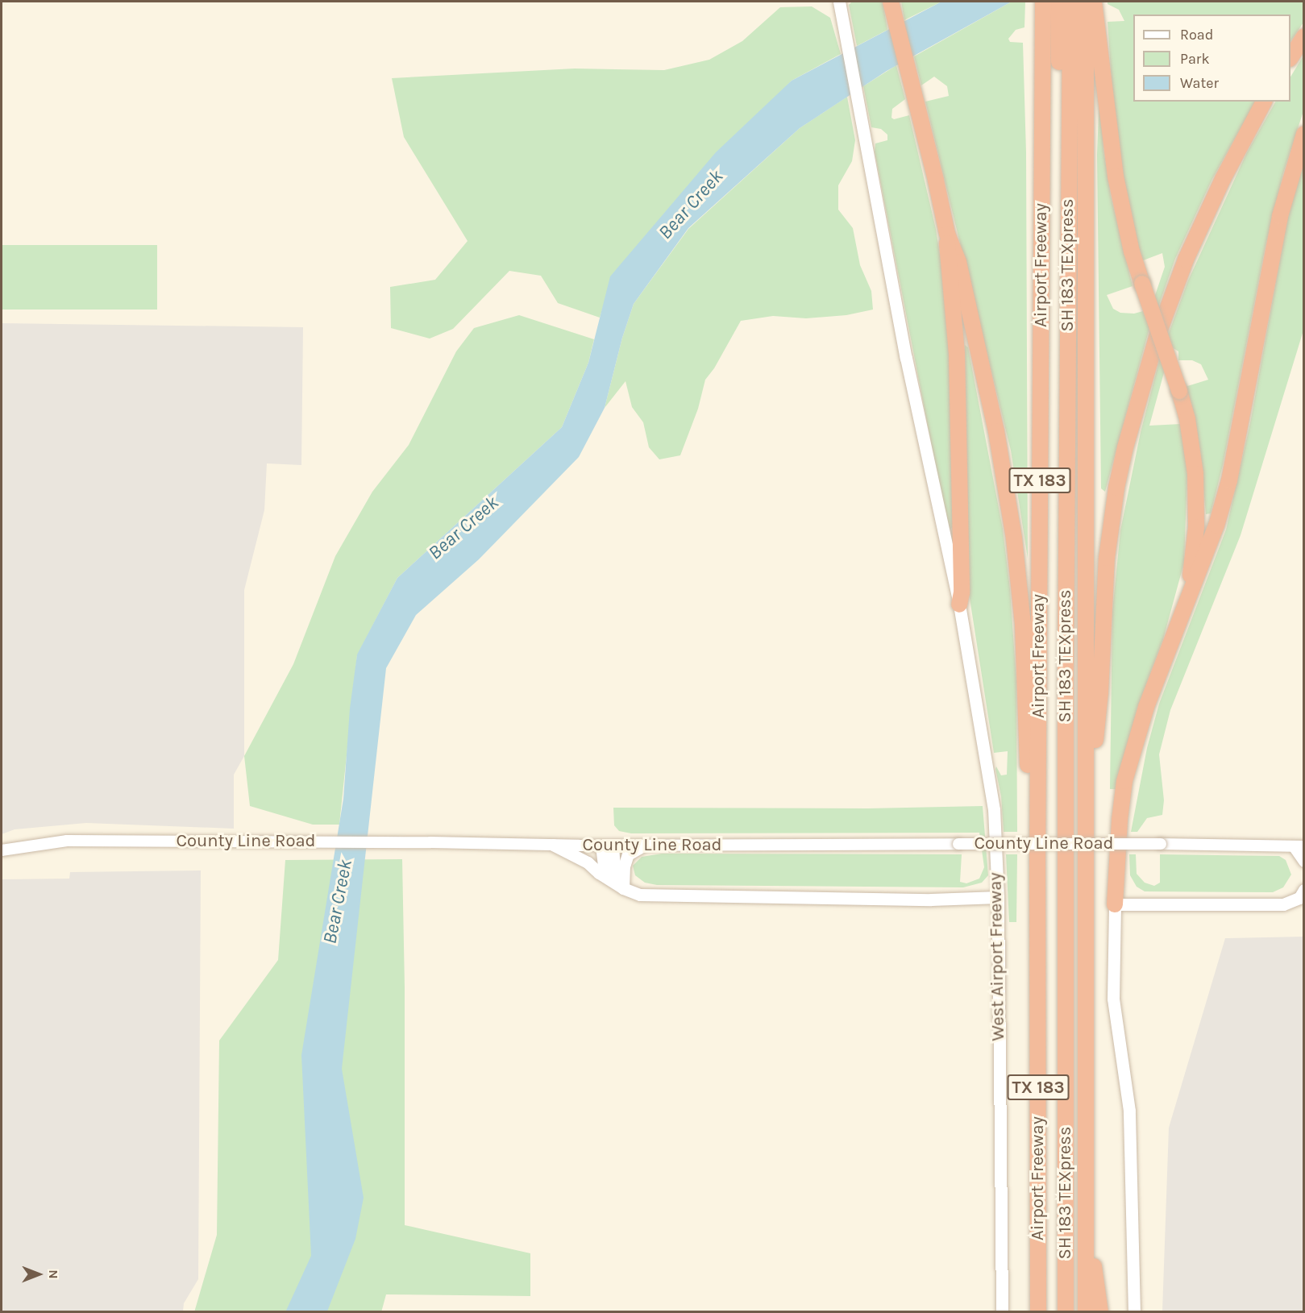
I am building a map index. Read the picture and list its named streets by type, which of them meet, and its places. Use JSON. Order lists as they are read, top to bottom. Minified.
{"streets":{"highway":["Airport Freeway","SH 183 TEXpress","TX 183"],"main road":["West Airport Freeway"],"street":["County Line Road"]},"water":["Bear Creek"],"legend":["Road","Park","Water"],"north":"right"}
